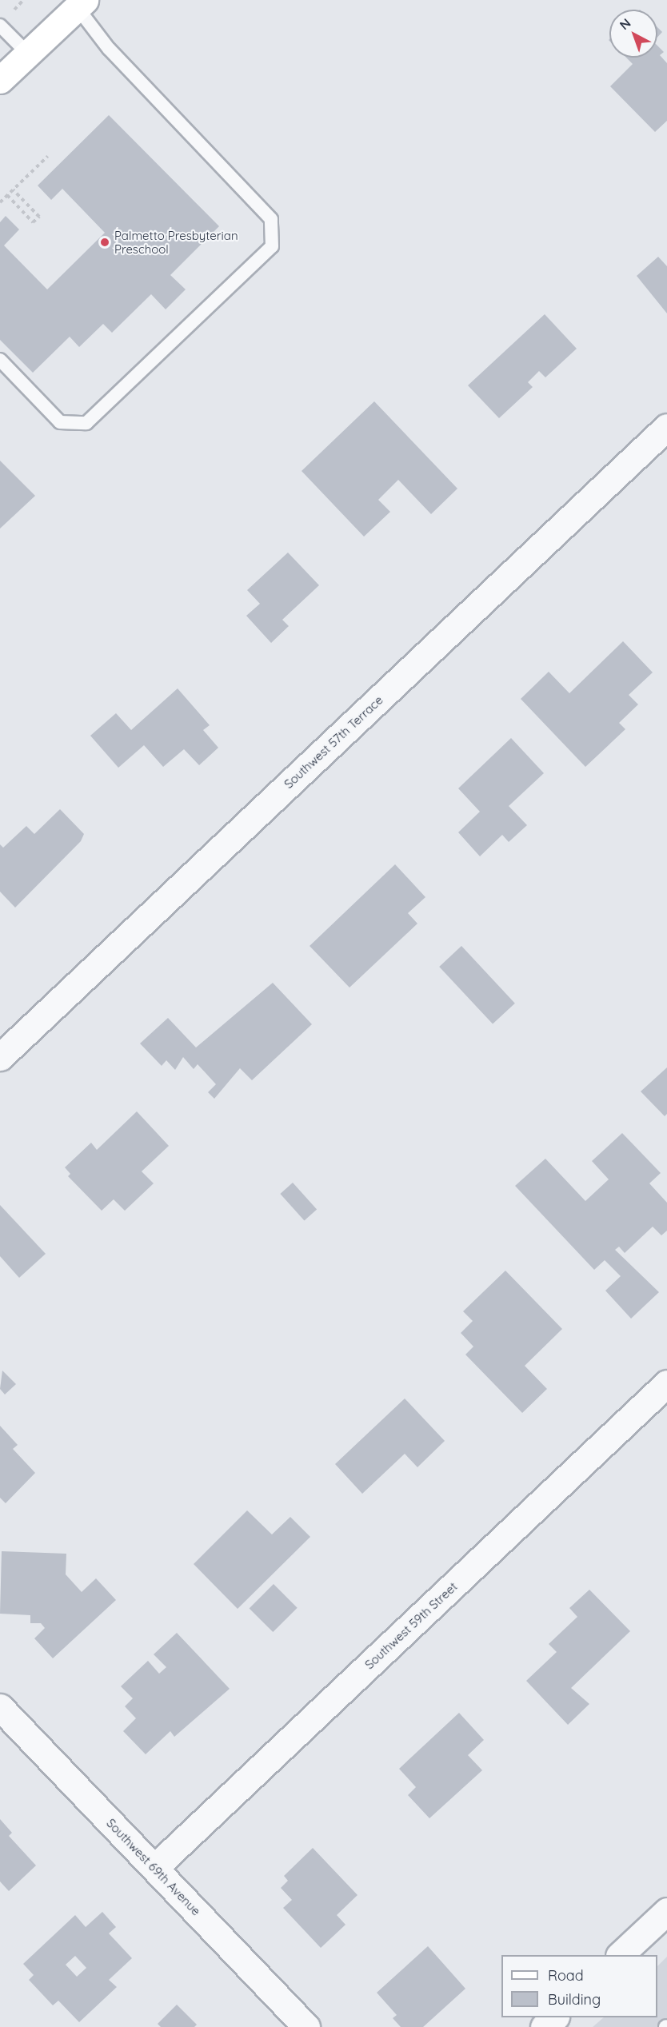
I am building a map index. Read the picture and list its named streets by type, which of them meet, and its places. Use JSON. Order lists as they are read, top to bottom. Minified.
{"streets":{"street":["Southwest 57th Terrace","Southwest 59th Street","Southwest 69th Avenue"]},"crossings":[["Southwest 59th Street","Southwest 69th Avenue"]],"places":["Palmetto Presbyterian Preschool"],"legend":["Road","Building"],"north":"top left"}
